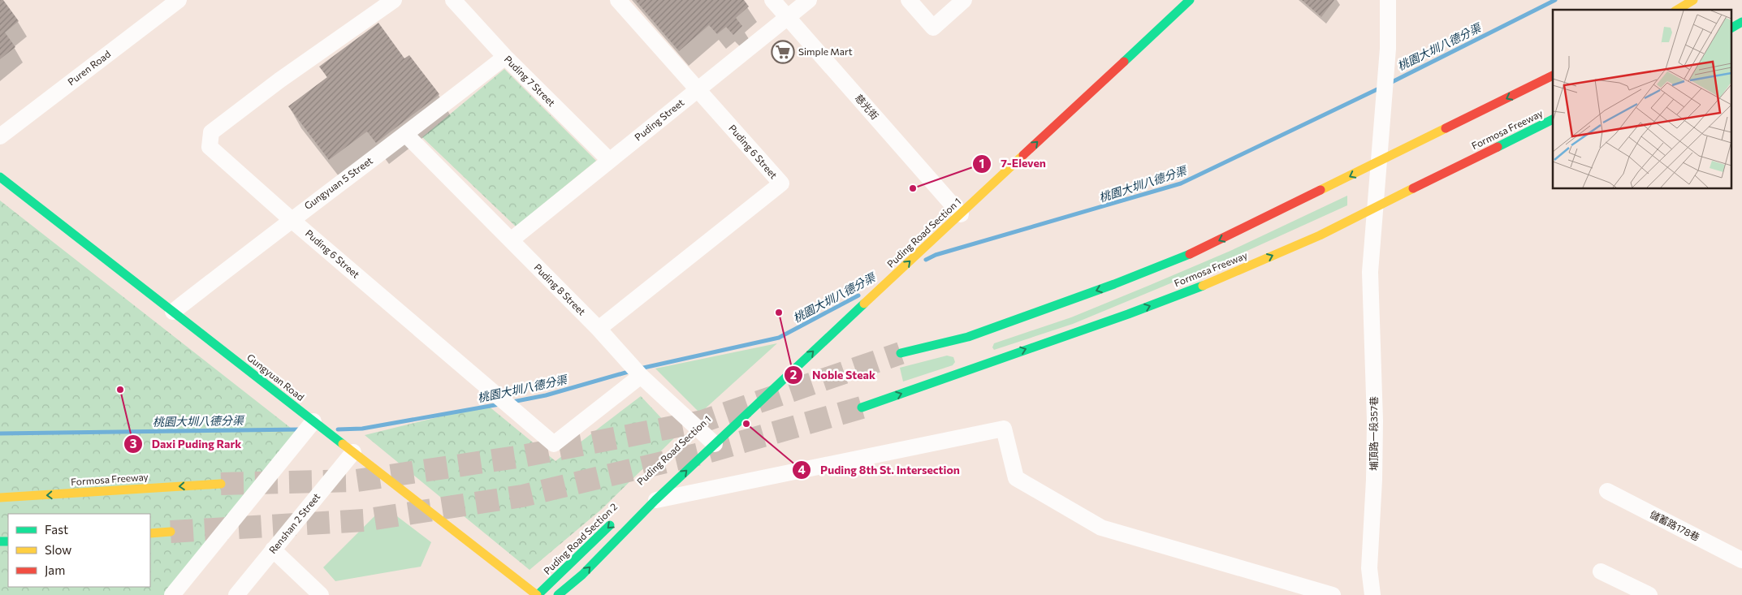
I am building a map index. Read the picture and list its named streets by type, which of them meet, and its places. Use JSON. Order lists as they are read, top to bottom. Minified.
{"streets":{"main road":["Formosa Freeway","Puding Road Section 1","Gungyuan Road","Puding Road Section 2"],"street":["Puren Road","Puding 7 Street","慈光街","Puding Street","Puding 6 Street","Gungyuan 5 Street","Puding 8 Street","埔頂路一段357巷","Renshan 2 Street","儲蓄路178巷"]},"crossings":[["Puding 7 Street","Puding Street"],["Puding 7 Street","Gungyuan 5 Street"],["慈光街","Puding Street"],["慈光街","Puding Road Section 1"],["Puding Street","Puding 6 Street"],["Puding Street","Puding 8 Street"],["Puding 6 Street","Gungyuan 5 Street"],["Puding 6 Street","Puding 8 Street"],["Gungyuan 5 Street","Puding 8 Street"],["Gungyuan 5 Street","Gungyuan Road"],["Puding Road Section 1","Puding 8 Street"],["Gungyuan Road","Renshan 2 Street"],["Gungyuan Road","Puding Road Section 2"]],"one_way":["Puding Road Section 1"],"water":["桃園大圳八德分渠"],"places":{"supermarket":["Simple Mart"],"other":["7-Eleven","Noble Steak","Daxi Puding Rark","Puding 8th St. Intersection"]},"legend":["Fast","Slow","Jam"]}
